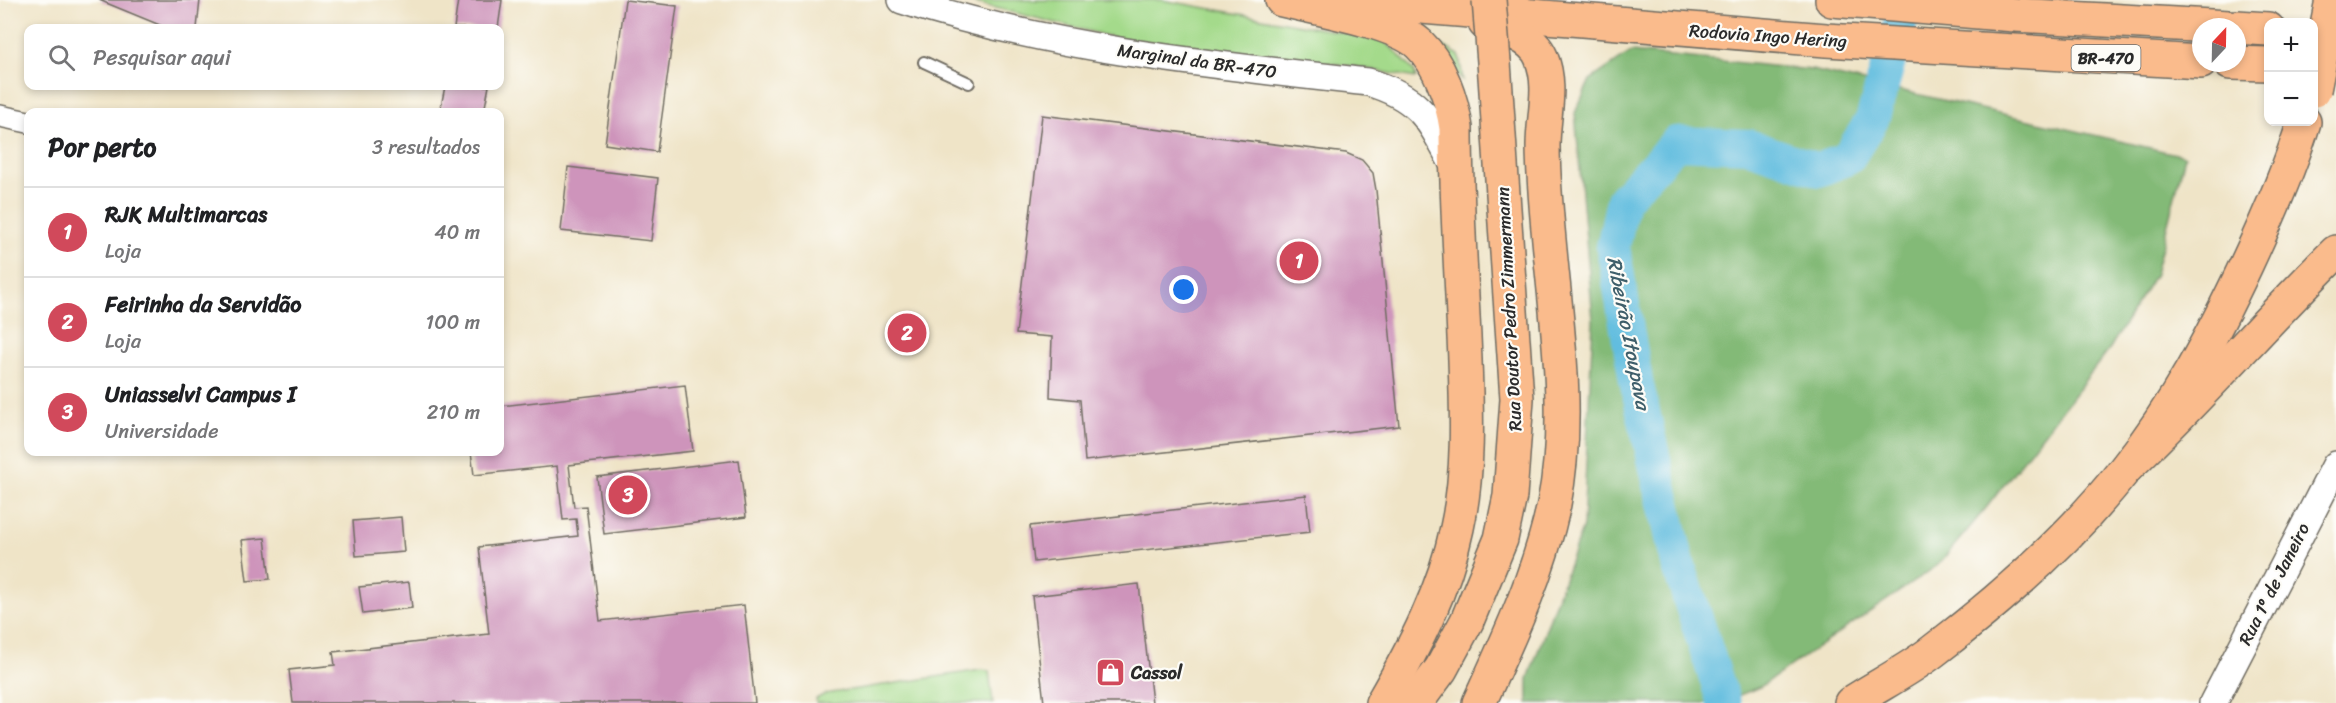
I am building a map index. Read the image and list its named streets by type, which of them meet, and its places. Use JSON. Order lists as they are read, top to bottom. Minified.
{"streets":{"main road":["Rodovia Ingo Hering","BR-470","Rua Doutor Pedro Zimmermann"],"street":["Marginal da BR-470","Rua 1º de Janeiro"]},"water":["Ribeirão Itoupava"],"places":{"shop":["Cassol"]},"north":"top","page":{"map_buttons":["+","−"],"search":"Pesquisar aqui","heading":["Por perto","3 resultados"],"list":[{"mark":"1","name":"RJK Multimarcas","note":"Loja","value":"40 m"},{"mark":"2","name":"Feirinha da Servidão","note":"Loja","value":"100 m"},{"mark":"3","name":"Uniasselvi Campus I","note":"Universidade","value":"210 m"}],"pins":["1","2","3"]}}
